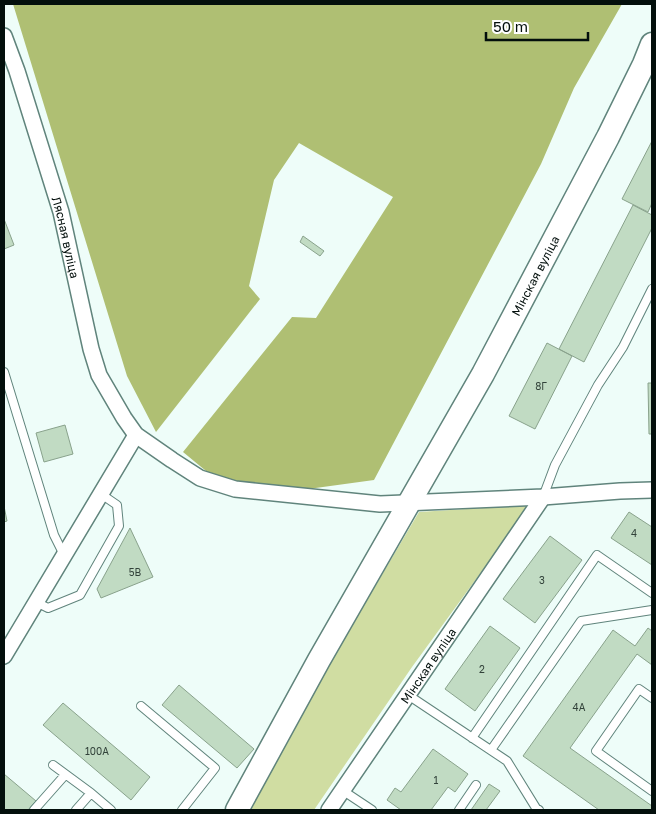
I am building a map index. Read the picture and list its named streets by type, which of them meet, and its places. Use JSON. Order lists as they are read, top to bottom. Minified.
{"streets":{"main road":["Мінская вуліца"],"street":["Лясная вуліца"]},"house_numbers":["8Г","4","5В","3","2","4А","100А","1"],"scale_bar":"50 m"}
